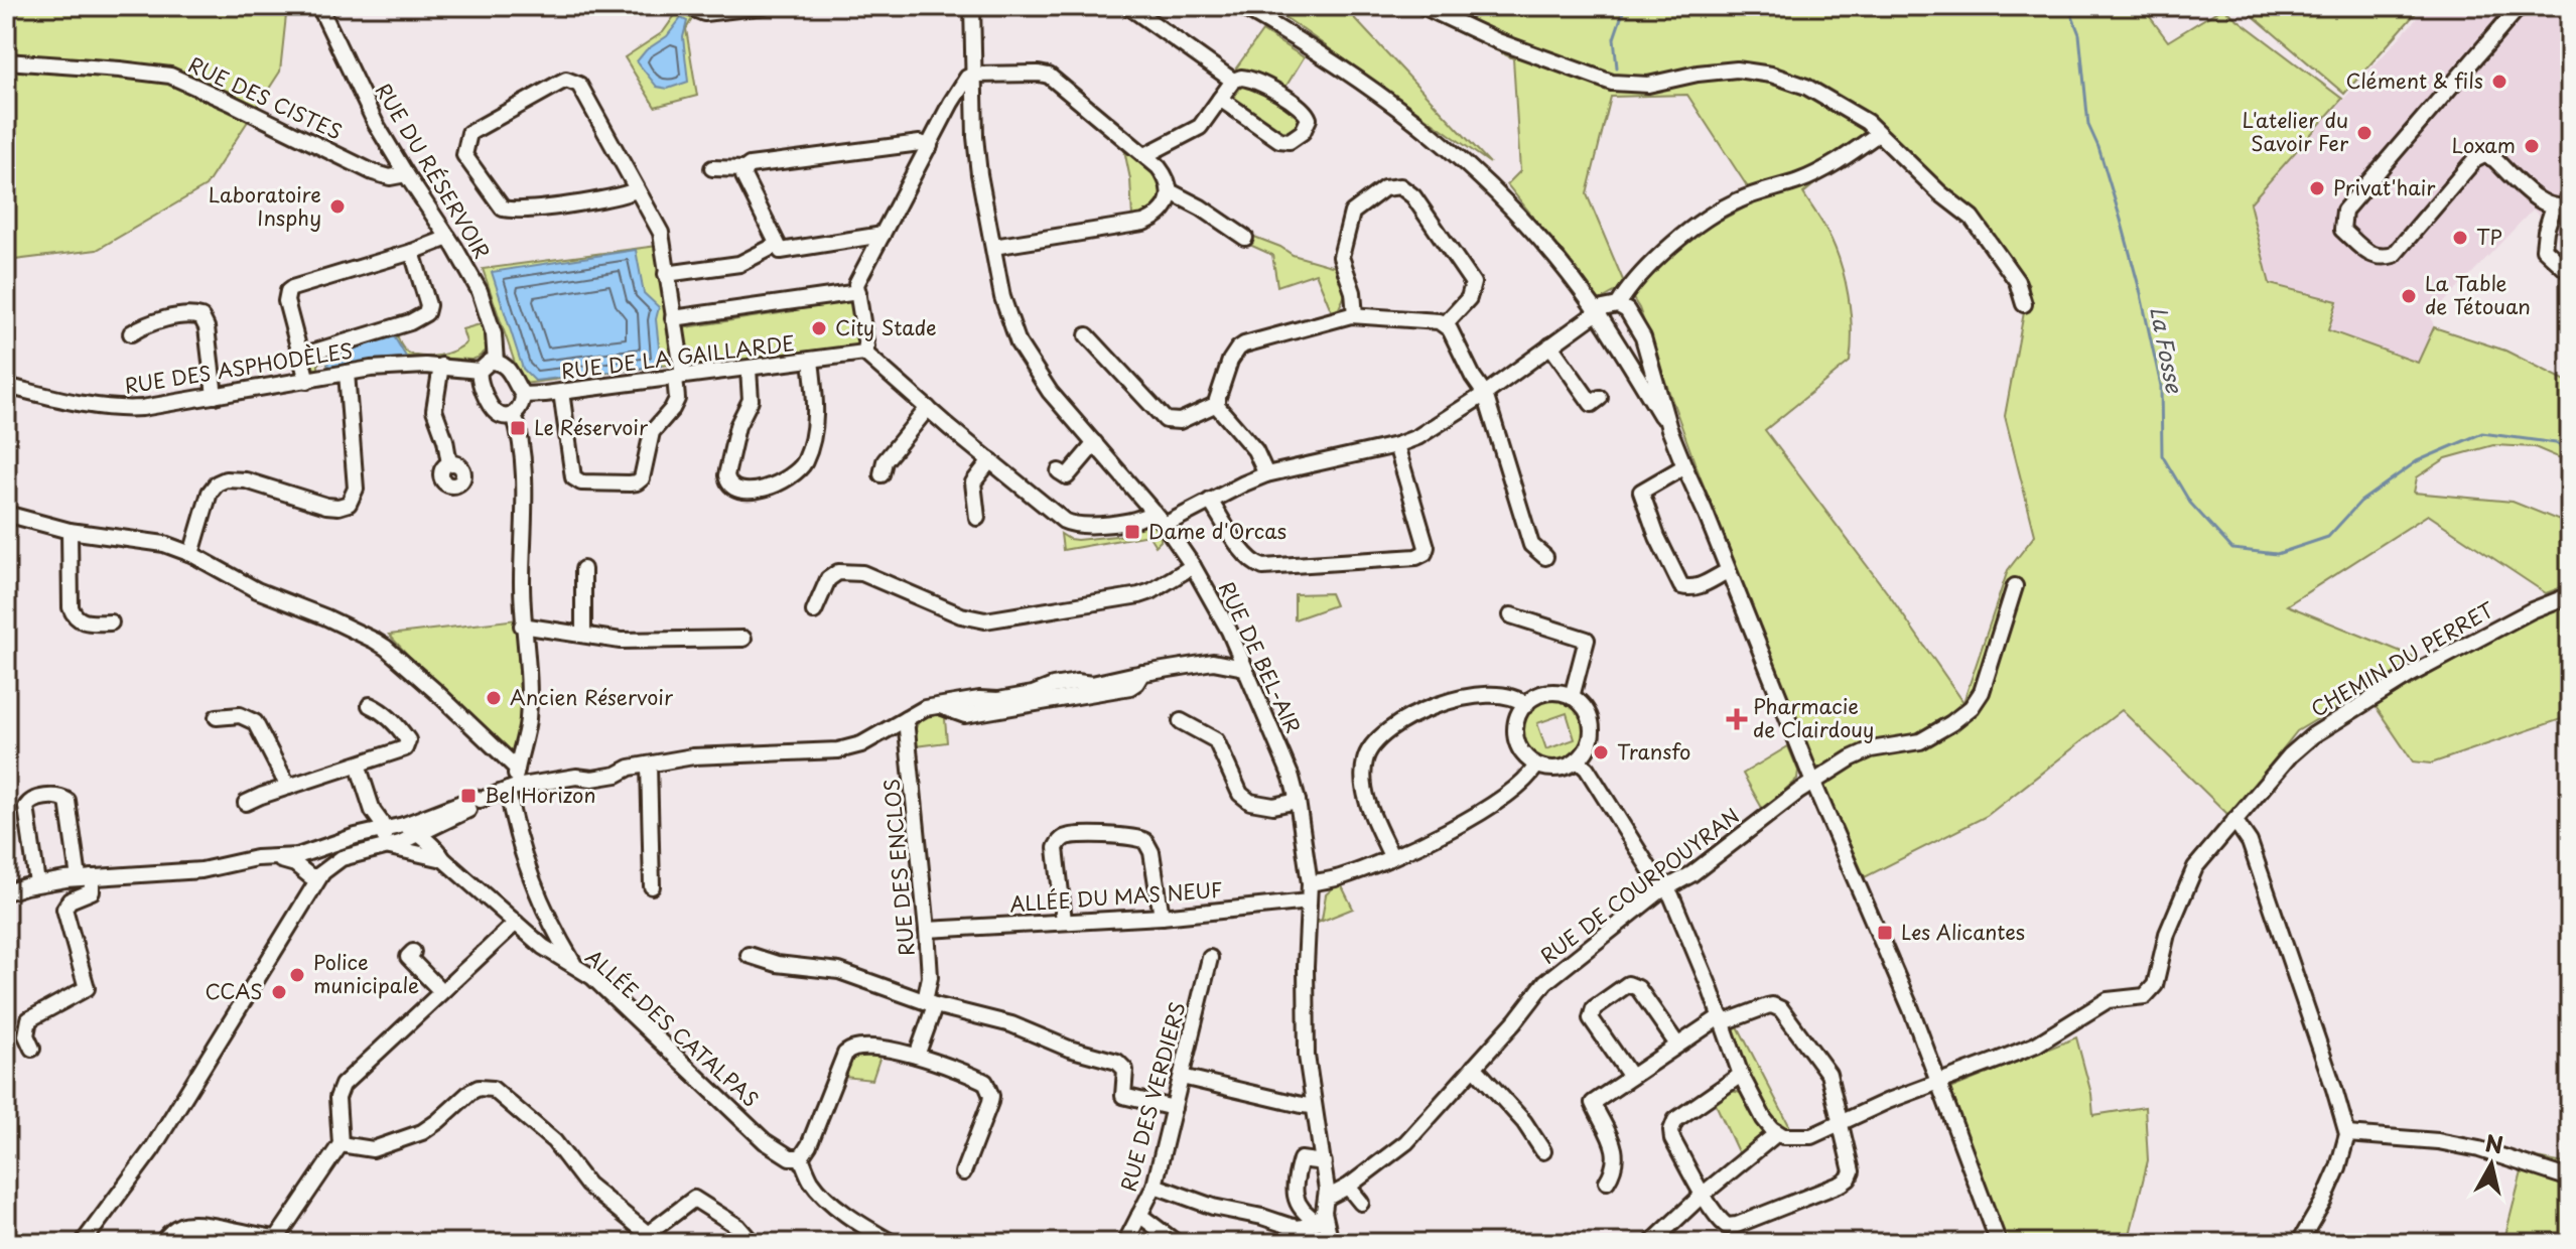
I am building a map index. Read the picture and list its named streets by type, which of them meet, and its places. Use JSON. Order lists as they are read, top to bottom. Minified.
{"streets":{"street":["RUE DES CISTES","RUE DU RÉSERVOIR","RUE DE LA GAILLARDE","RUE DES ASPHODÈLES","RUE DE BEL-AIR","CHEMIN DU PERRET","RUE DES ENCLOS","RUE DE COURPOUYRAN","ALLÉE DU MAS NEUF","ALLÉE DES CATALPAS","RUE DES VERDIERS"]},"crossings":[["RUE DES CISTES","RUE DU RÉSERVOIR"],["RUE DE BEL-AIR","RUE DE COURPOUYRAN"],["RUE DE BEL-AIR","ALLÉE DU MAS NEUF"],["RUE DES ENCLOS","ALLÉE DU MAS NEUF"]],"water":["La Fosse"],"places":{"other":["Clément & fils","L'atelier du Savoir Fer","Loxam","Privat'hair","Laboratoire Insphy","TP","La Table de Tétouan","City Stade","Ancien Réservoir","Transfo","Police municipale","CCAS"],"transit":["Le Réservoir","Dame d'Orcas","Bel Horizon","Les Alicantes"],"health":["Pharmacie de Clairdouy"]},"north":"top"}
